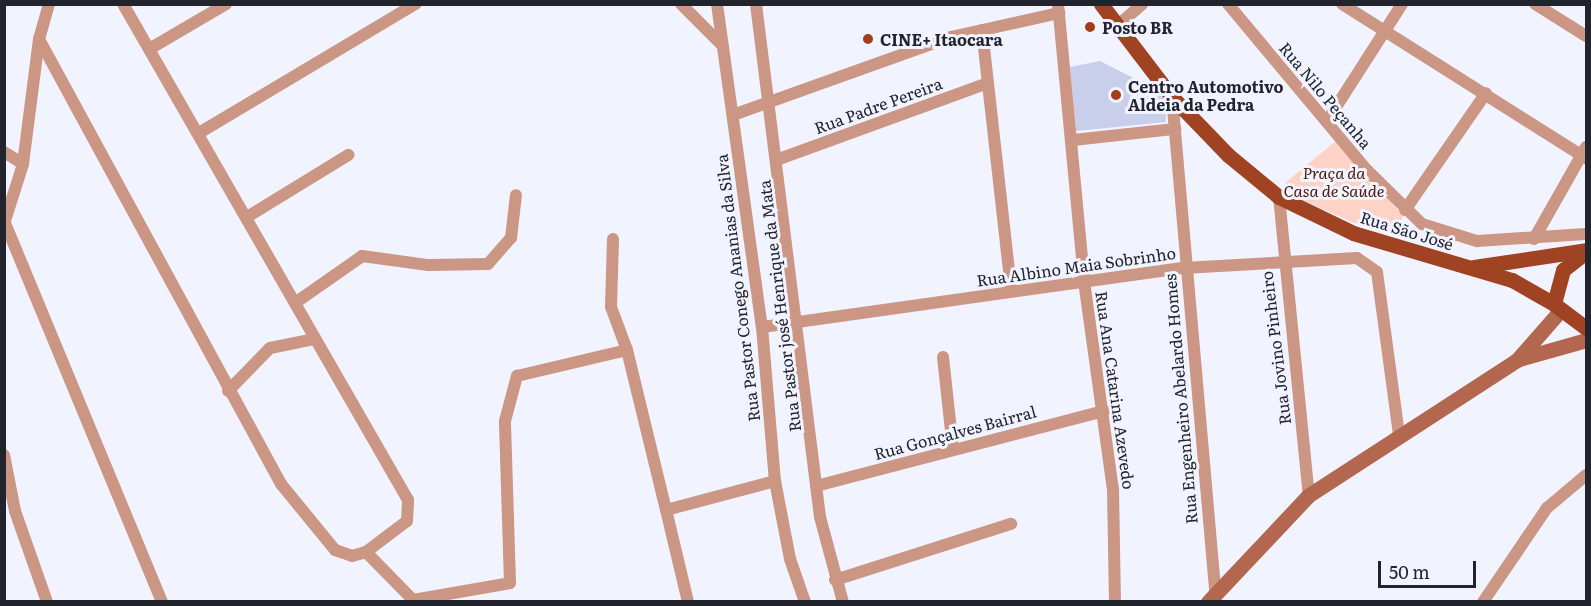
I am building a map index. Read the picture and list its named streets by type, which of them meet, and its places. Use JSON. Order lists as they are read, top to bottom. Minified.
{"streets":{"main road":["Rua São José"],"street":["Rua Nilo Peçanha","Rua Padre Pereira","Rua Albino Maia Sobrinho","Rua Pastor Conego Ananias da Silva","Rua Pastor josé Henrique da Mata","Rua Jovino Pinheiro","Rua Ana Catarina Azevedo","Rua Engenheiro Abelardo Homes","Rua Gonçalves Bairral"]},"crossings":[["Rua Padre Pereira","Rua Pastor josé Henrique da Mata"],["Rua São José","Rua Jovino Pinheiro"],["Rua São José","Rua Engenheiro Abelardo Homes"],["Rua Albino Maia Sobrinho","Rua Pastor Conego Ananias da Silva"],["Rua Albino Maia Sobrinho","Rua Pastor josé Henrique da Mata"],["Rua Albino Maia Sobrinho","Rua Jovino Pinheiro"],["Rua Albino Maia Sobrinho","Rua Ana Catarina Azevedo"],["Rua Albino Maia Sobrinho","Rua Engenheiro Abelardo Homes"],["Rua Pastor josé Henrique da Mata","Rua Gonçalves Bairral"],["Rua Ana Catarina Azevedo","Rua Gonçalves Bairral"]],"parks":["Praça da Casa de Saúde"],"places":["Posto BR","CINE+ Itaocara","Centro Automotivo Aldeia da Pedra"],"scale_bar":"50 m"}
